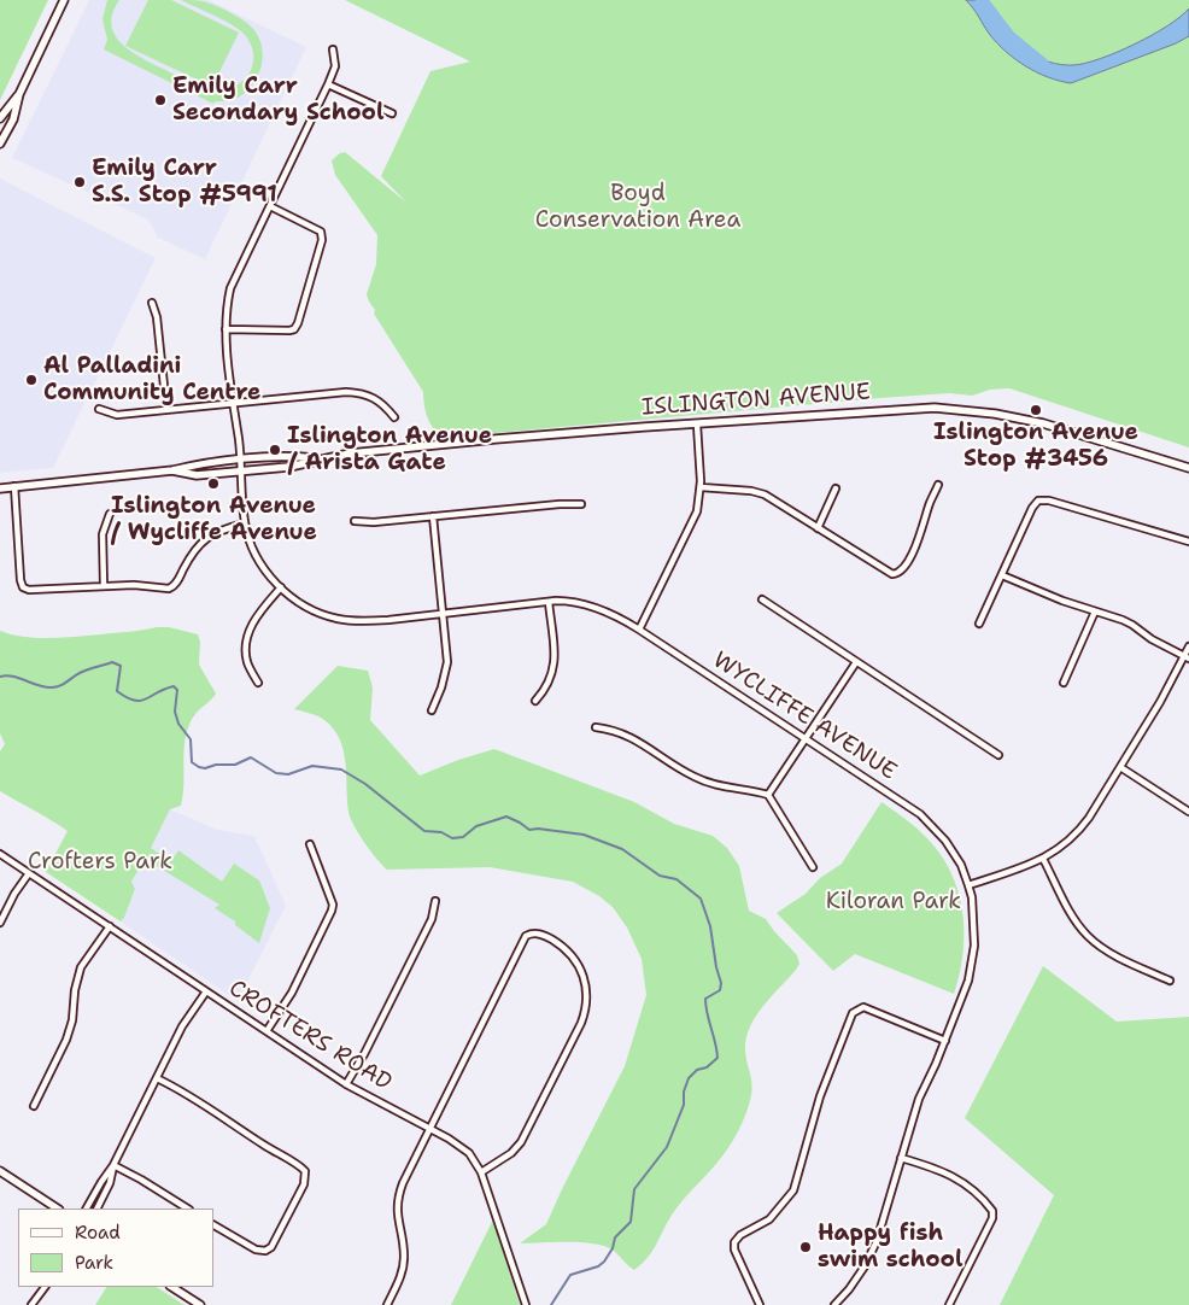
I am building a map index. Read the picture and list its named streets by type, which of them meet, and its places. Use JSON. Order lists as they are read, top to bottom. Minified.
{"streets":{"main road":["ISLINGTON AVENUE"],"street":["WYCLIFFE AVENUE","CROFTERS ROAD"]},"crossings":[["ISLINGTON AVENUE","WYCLIFFE AVENUE"]],"parks":["Boyd Conservation Area","Crofters Park","Kiloran Park"],"places":["Emily Carr Secondary School","Emily Carr S.S. Stop #5991","Al Palladini Community Centre","Islington Avenue Stop #3456","Islington Avenue / Arista Gate","Islington Avenue / Wycliffe Avenue","Happy fish swim school"],"legend":["Road","Park"]}
